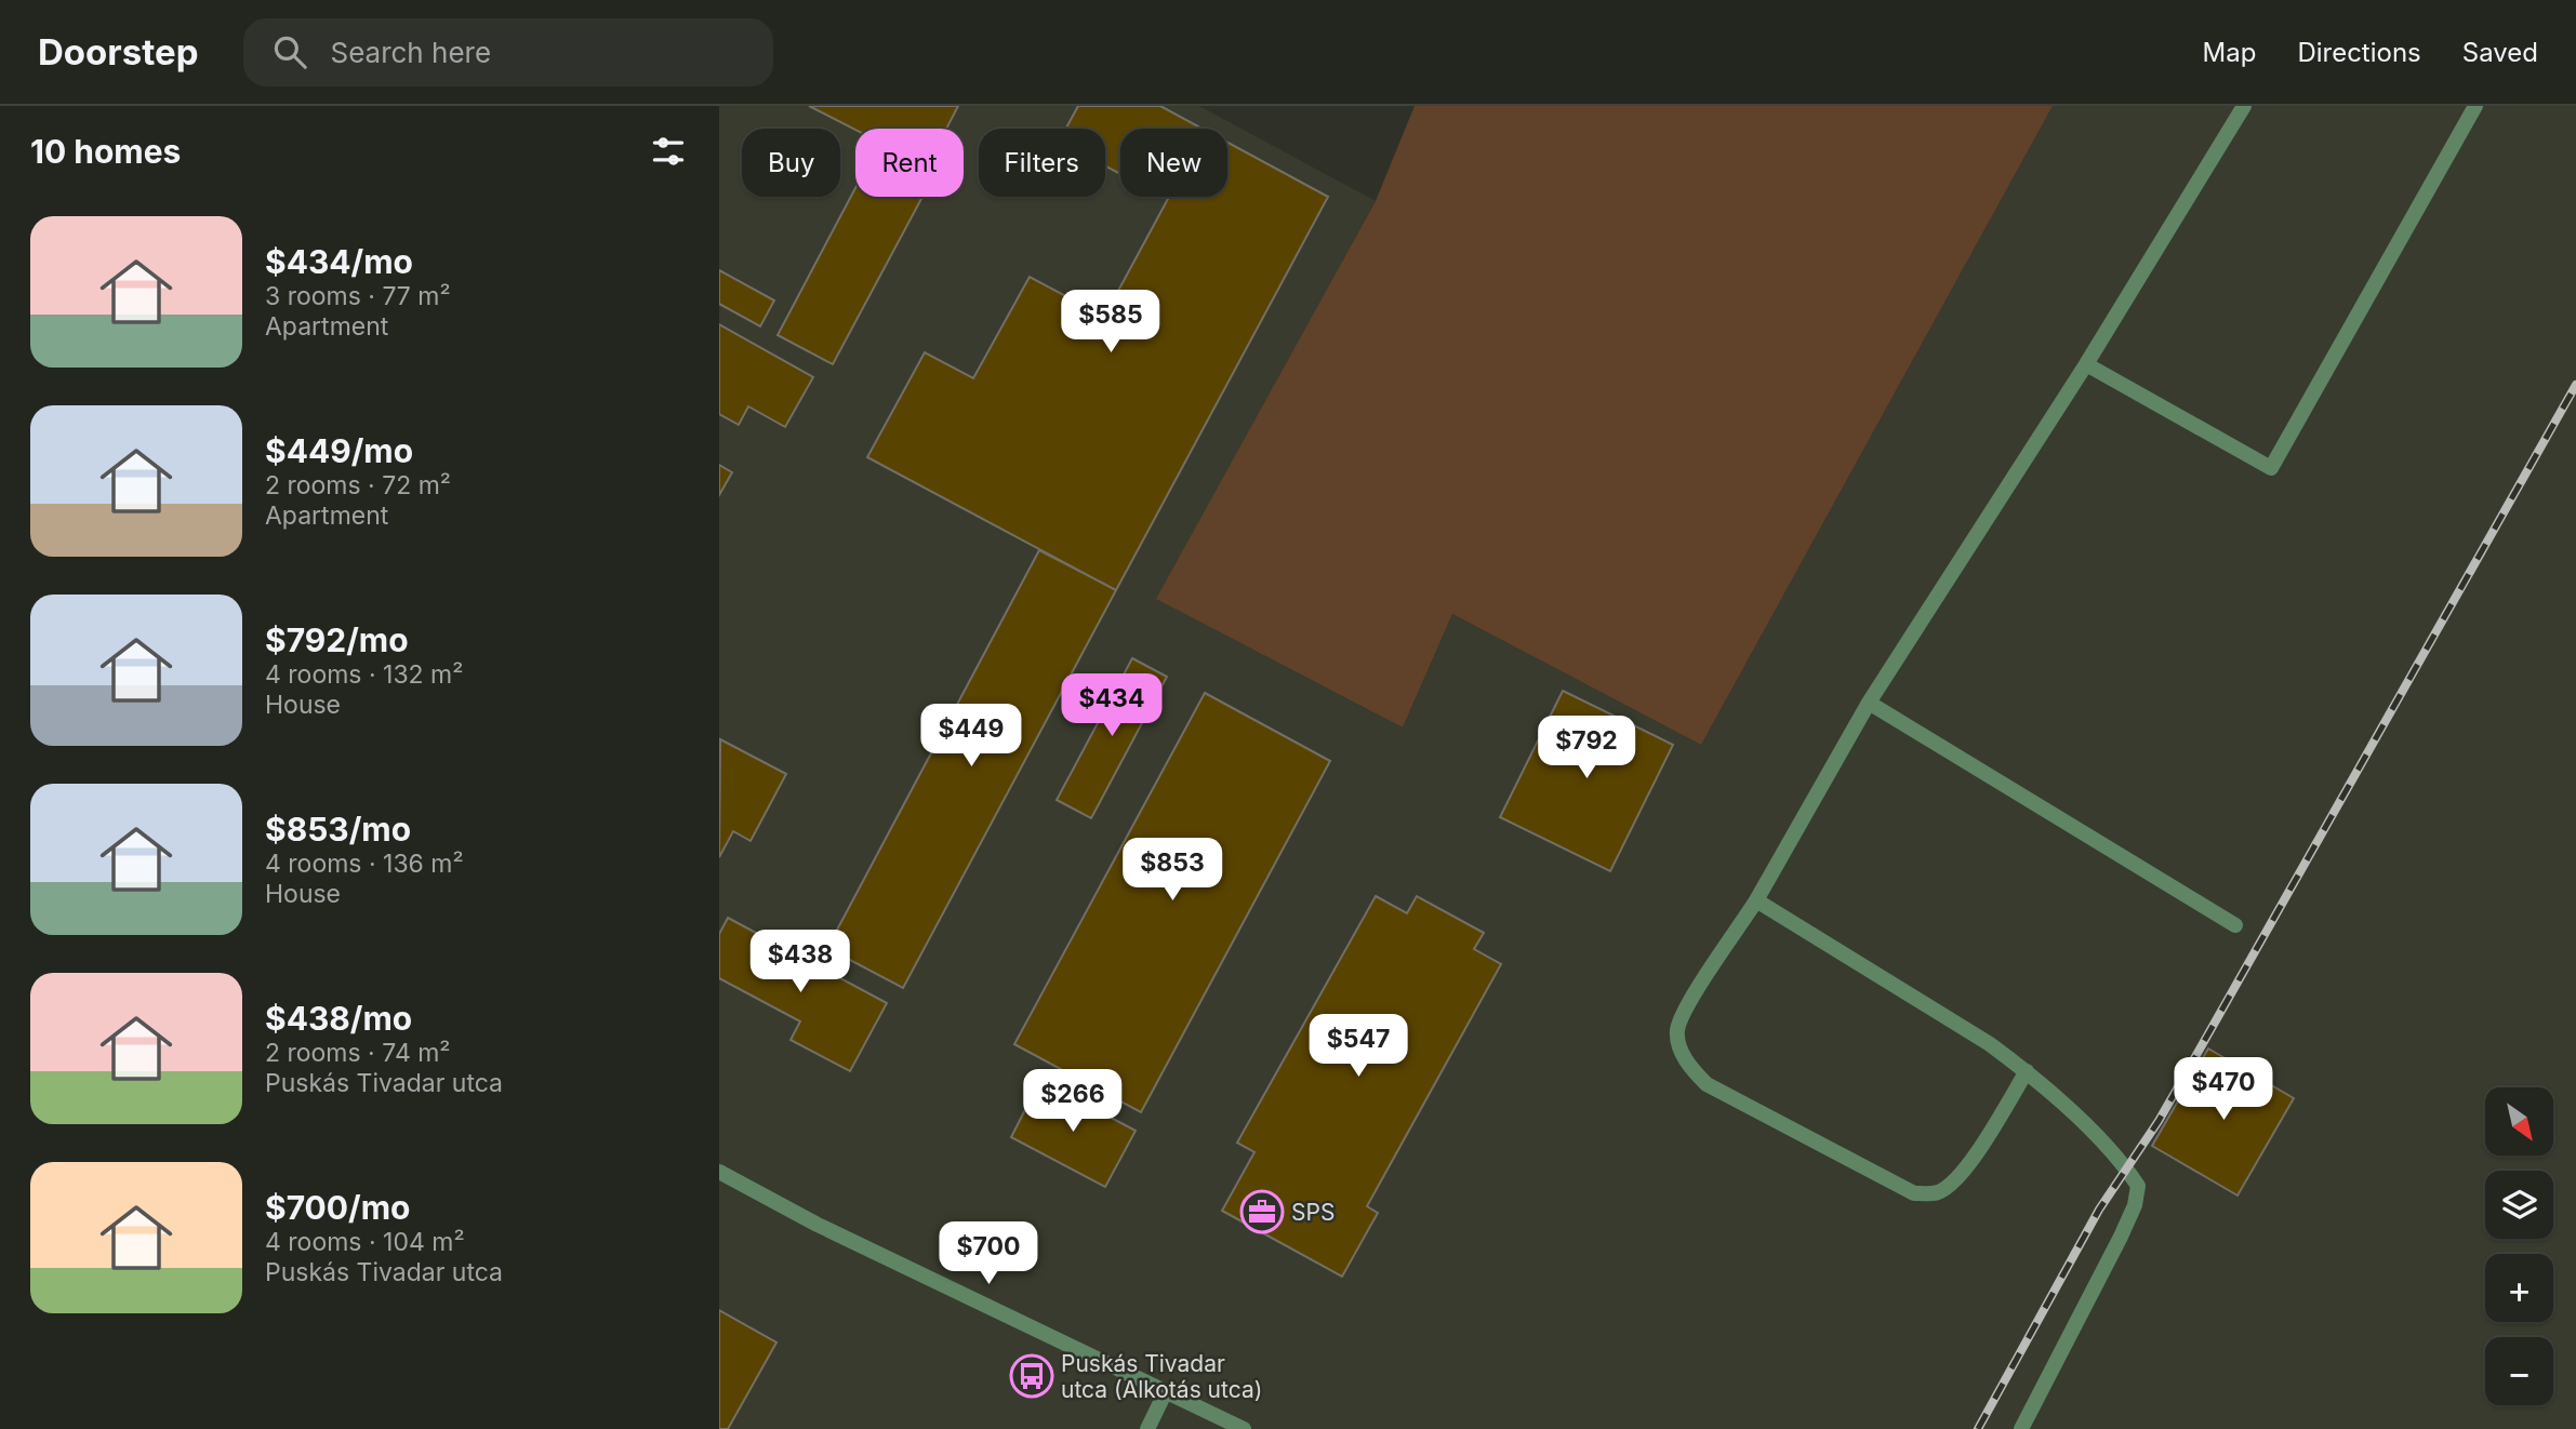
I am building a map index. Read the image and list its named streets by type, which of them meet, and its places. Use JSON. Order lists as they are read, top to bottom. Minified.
{"places":{"office":["SPS"],"bus stop":["Puskás Tivadar utca (Alkotás utca)"]},"north":"bottom right","page":{"header":"Doorstep","search":"Search here","nav":["Map","Directions","Saved"],"heading":"10 homes","chip":["Buy","Rent","Filters","New"],"list":[{"name":"$434/mo","note":"3 rooms · 77 m² · Apartment"},{"name":"$449/mo","note":"2 rooms · 72 m² · Apartment"},{"name":"$792/mo","note":"4 rooms · 132 m² · House"},{"name":"$853/mo","note":"4 rooms · 136 m² · House"},{"name":"$438/mo","note":"2 rooms · 74 m² · Puskás Tivadar utca"},{"name":"$700/mo","note":"4 rooms · 104 m² · Puskás Tivadar utca"}],"price":["$585","$434","$449","$792","$853","$438","$547","$470","$266","$700"],"map_buttons":["+","−"]}}
